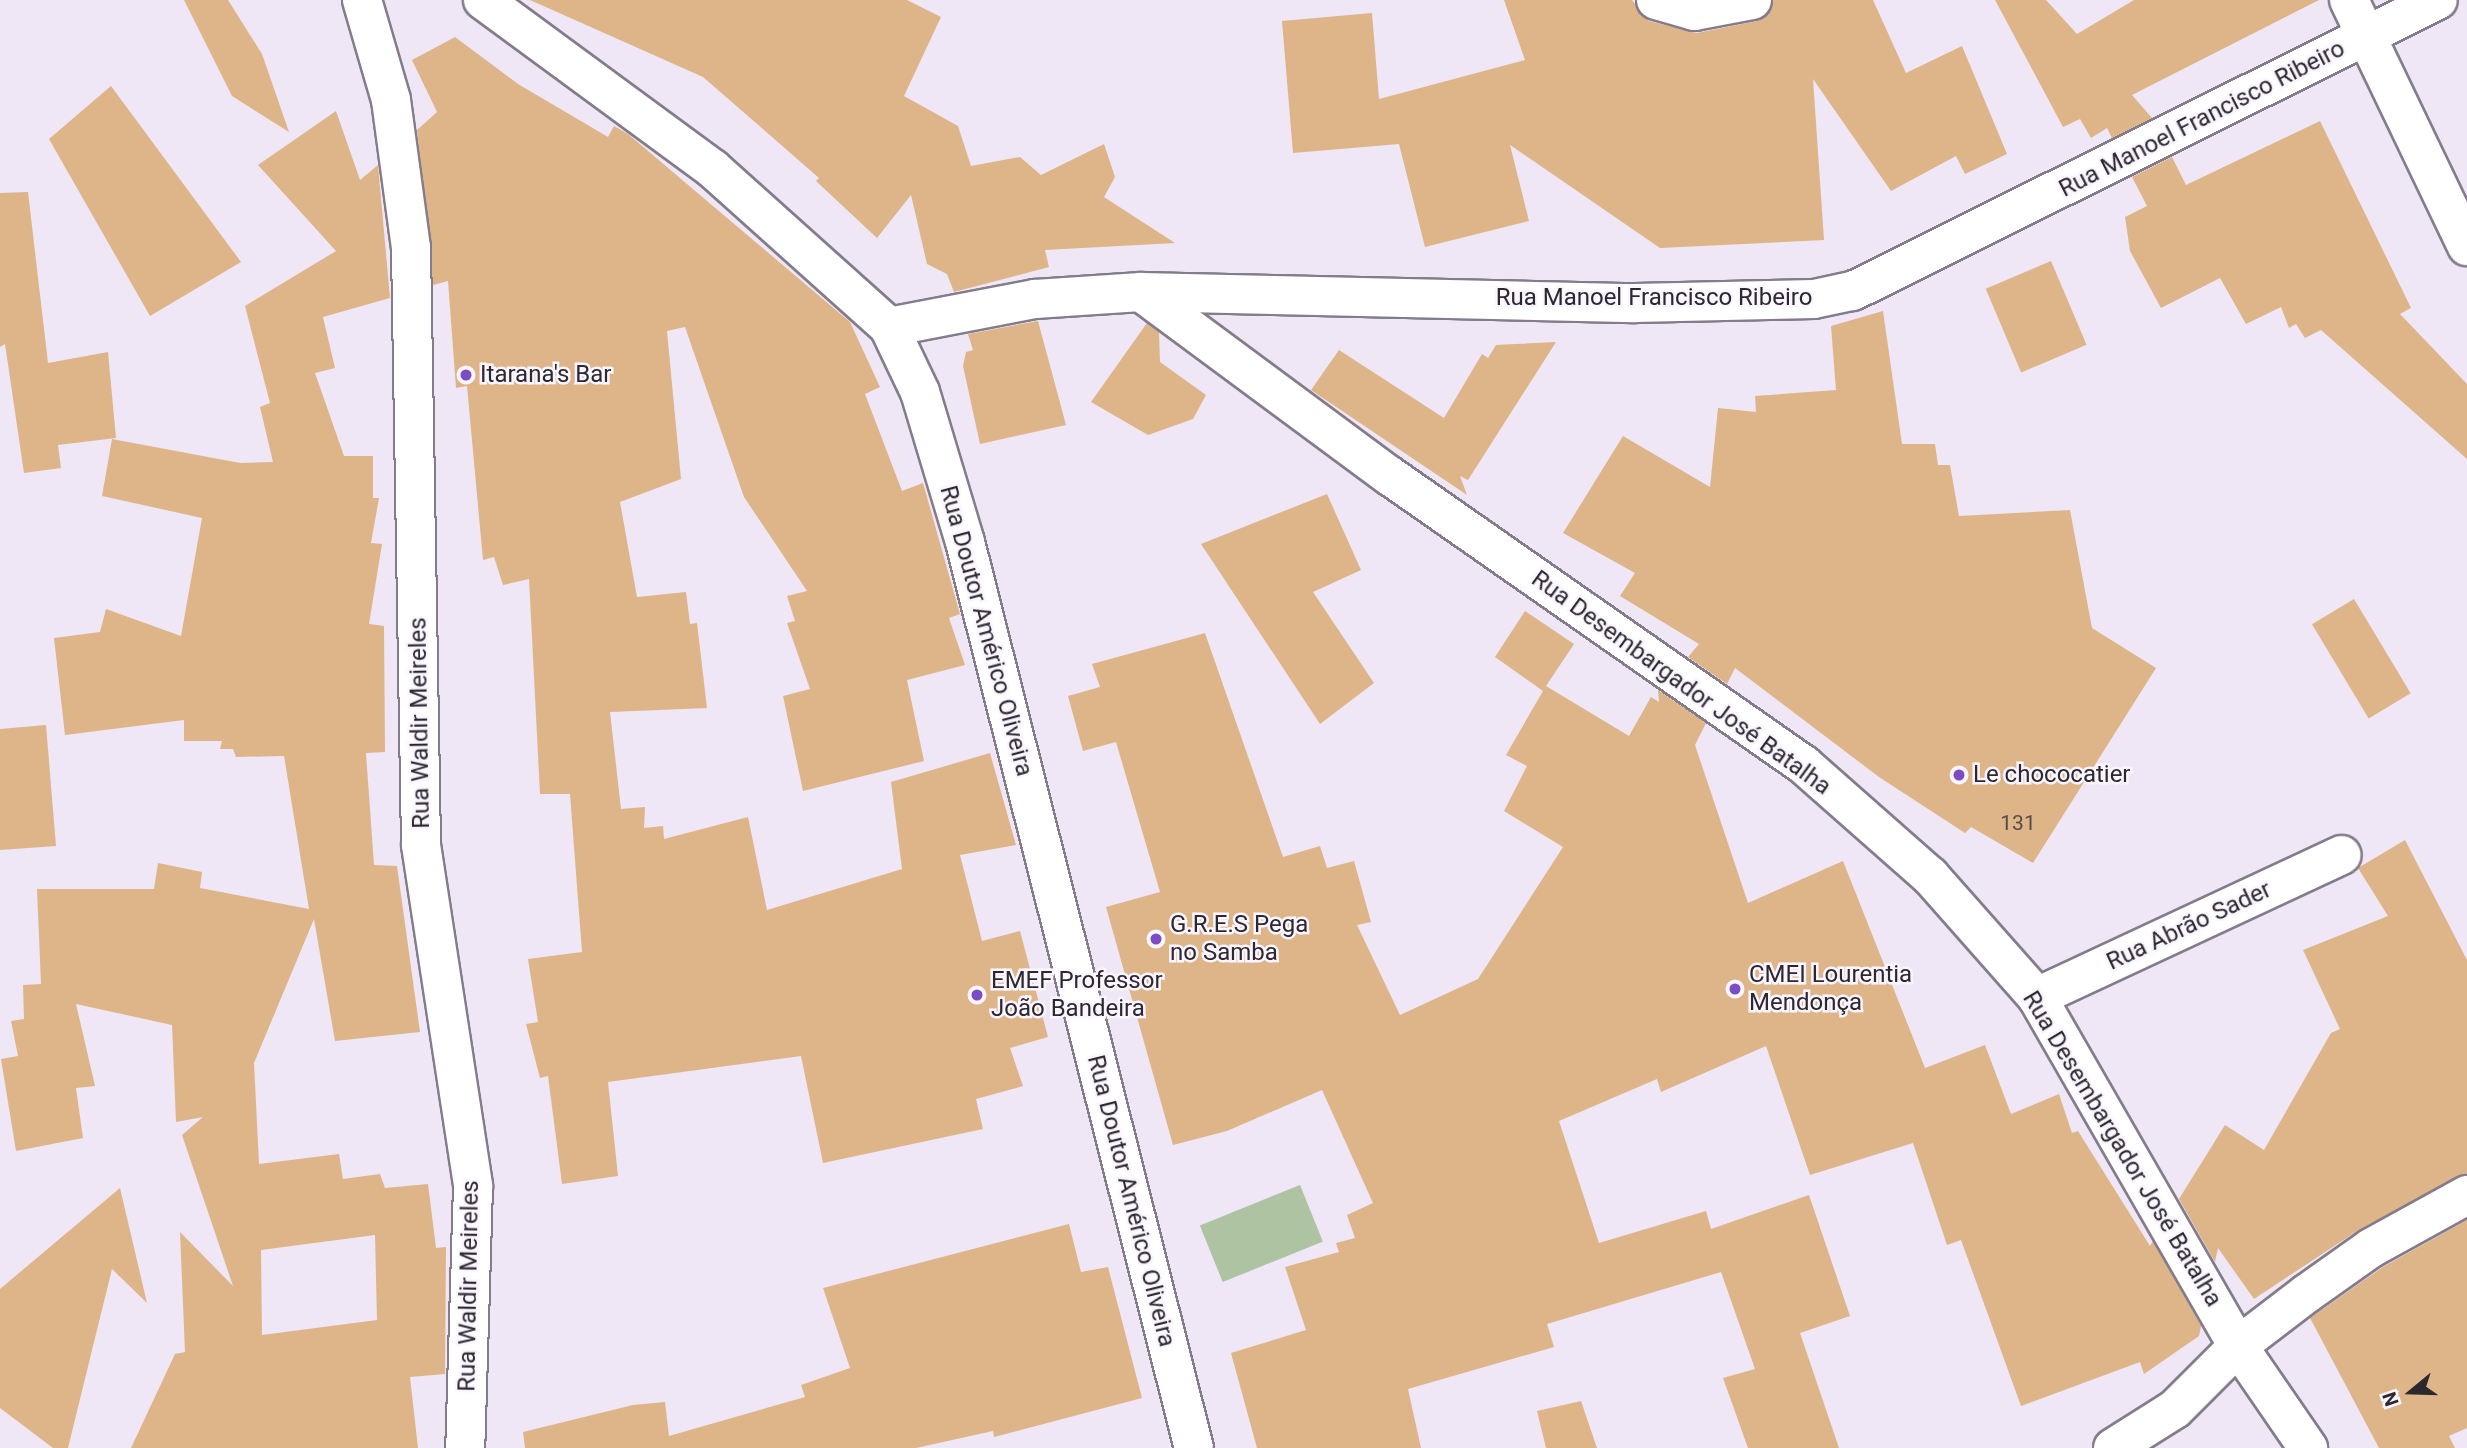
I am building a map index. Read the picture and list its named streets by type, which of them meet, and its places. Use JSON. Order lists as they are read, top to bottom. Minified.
{"streets":{"street":["Rua Manoel Francisco Ribeiro","Rua Doutor Américo Oliveira","Rua Desembargador José Batalha","Rua Waldir Meireles","Rua Abrão Sader"]},"crossings":[["Rua Manoel Francisco Ribeiro","Rua Doutor Américo Oliveira"],["Rua Manoel Francisco Ribeiro","Rua Desembargador José Batalha"],["Rua Desembargador José Batalha","Rua Abrão Sader"]],"places":["Itarana's Bar","Le chococatier","G.R.E.S Pega no Samba","CMEI Lourentia Mendonça","EMEF Professor João Bandeira"],"house_numbers":["131"],"north":"left"}
